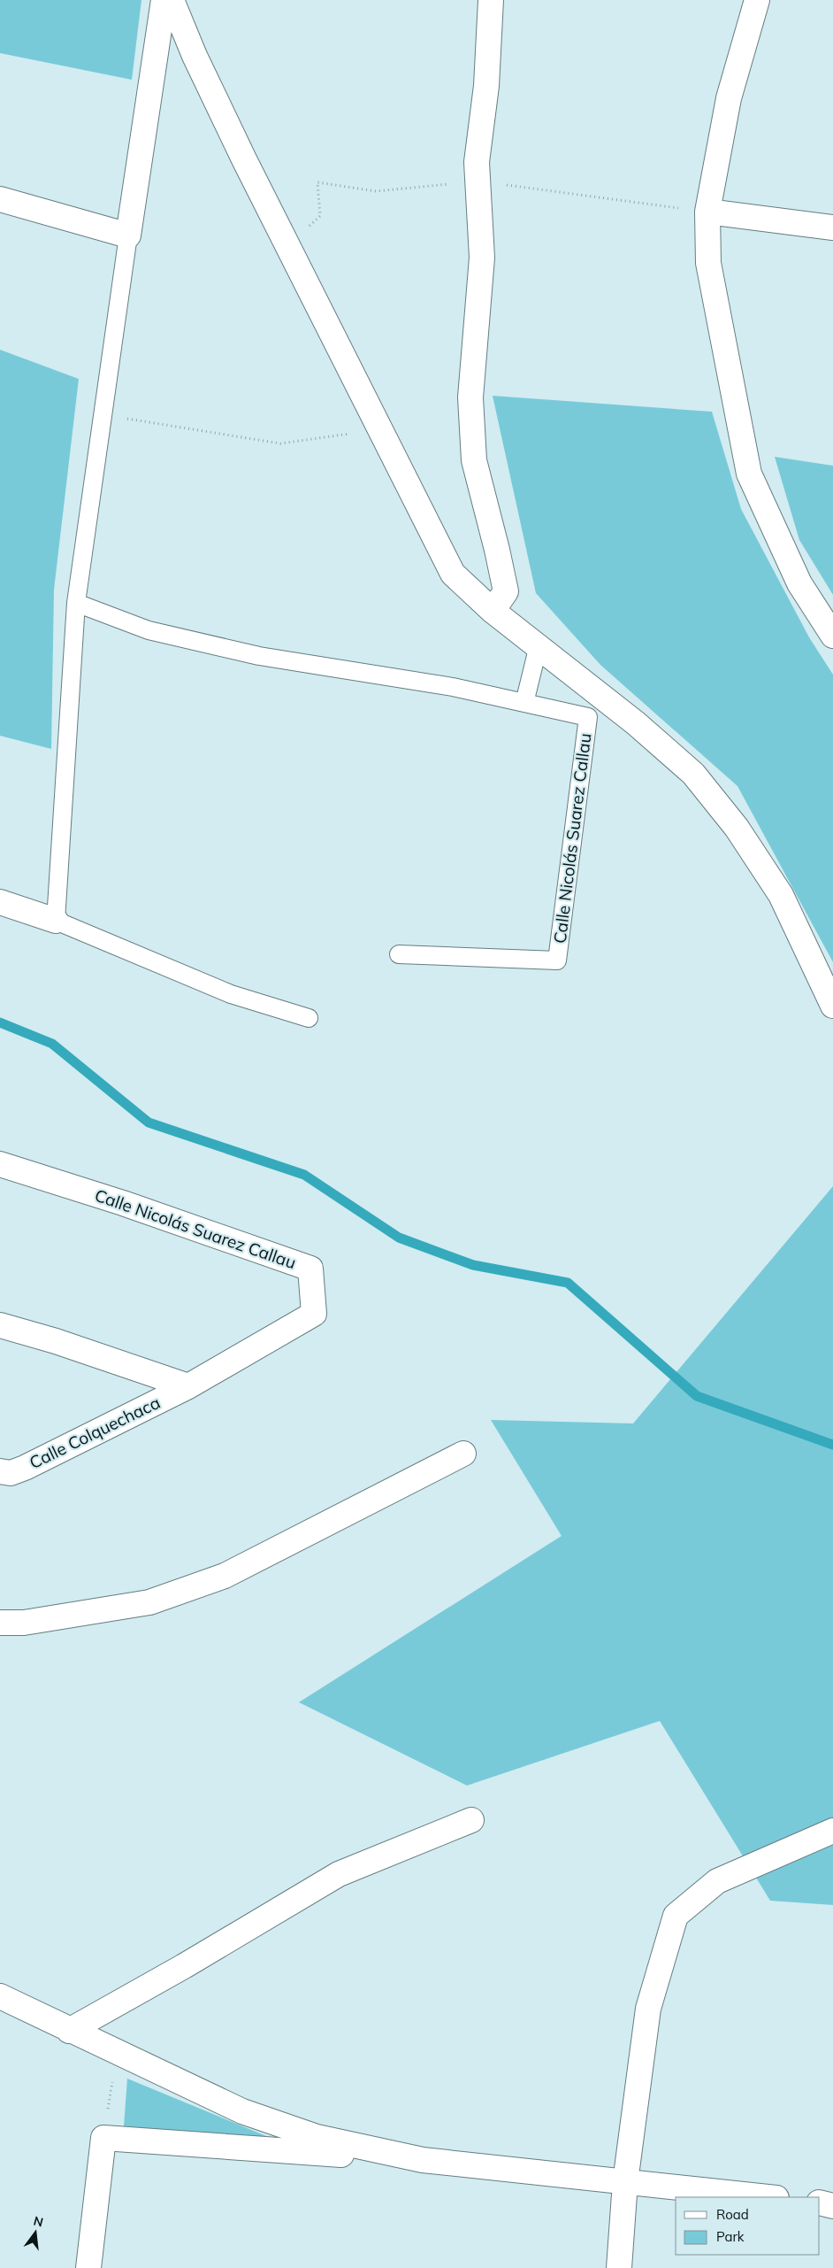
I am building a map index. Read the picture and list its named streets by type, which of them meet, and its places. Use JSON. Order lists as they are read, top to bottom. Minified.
{"streets":{"street":["Calle Nicolás Suarez Callau","Calle Colquechaca"]},"crossings":[["Calle Nicolás Suarez Callau","Calle Colquechaca"]],"legend":["Road","Park"],"north":"top"}
